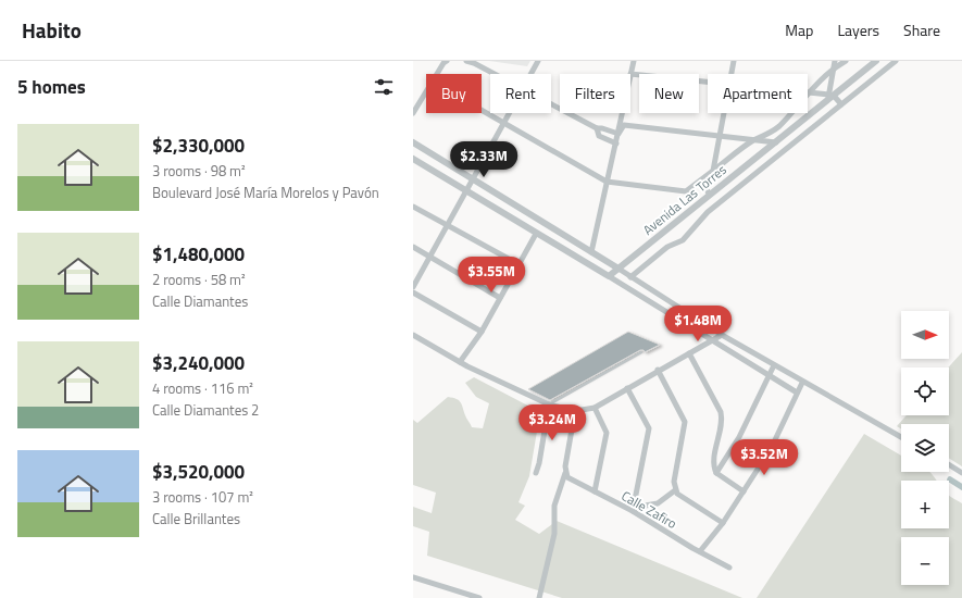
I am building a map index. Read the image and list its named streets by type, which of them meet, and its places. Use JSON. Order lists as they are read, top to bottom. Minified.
{"streets":{"street":["Avenida Las Torres","Calle Zafiro"]},"north":"right","page":{"header":"Habito","nav":["Map","Layers","Share"],"heading":"5 homes","chip":["Buy","Rent","Filters","New","Apartment"],"list":[{"name":"$2,330,000","note":"3 rooms · 98 m² · Boulevard José María Morelos y Pavón"},{"name":"$1,480,000","note":"2 rooms · 58 m² · Calle Diamantes"},{"name":"$3,240,000","note":"4 rooms · 116 m² · Calle Diamantes 2"},{"name":"$3,520,000","note":"3 rooms · 107 m² · Calle Brillantes"}],"price":["$2.33M","$3.55M","$1.48M","$3.24M","$3.52M"],"map_buttons":["+","−"]}}
